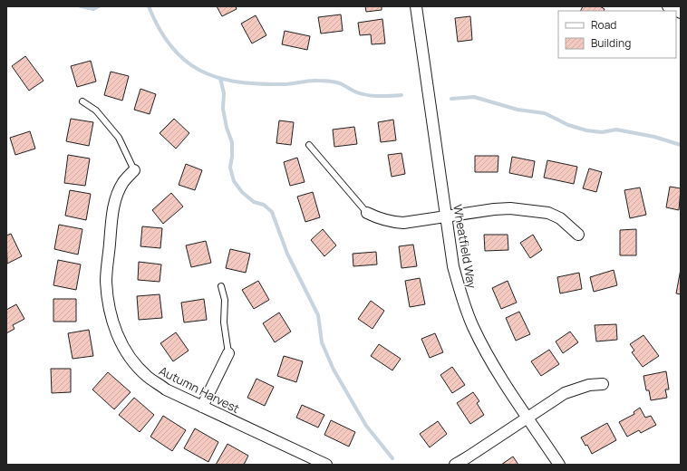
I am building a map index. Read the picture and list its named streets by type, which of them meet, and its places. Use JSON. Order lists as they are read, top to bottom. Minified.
{"streets":{"street":["Wheatfield Way","Autumn Harvest"]},"legend":["Road","Building"]}
